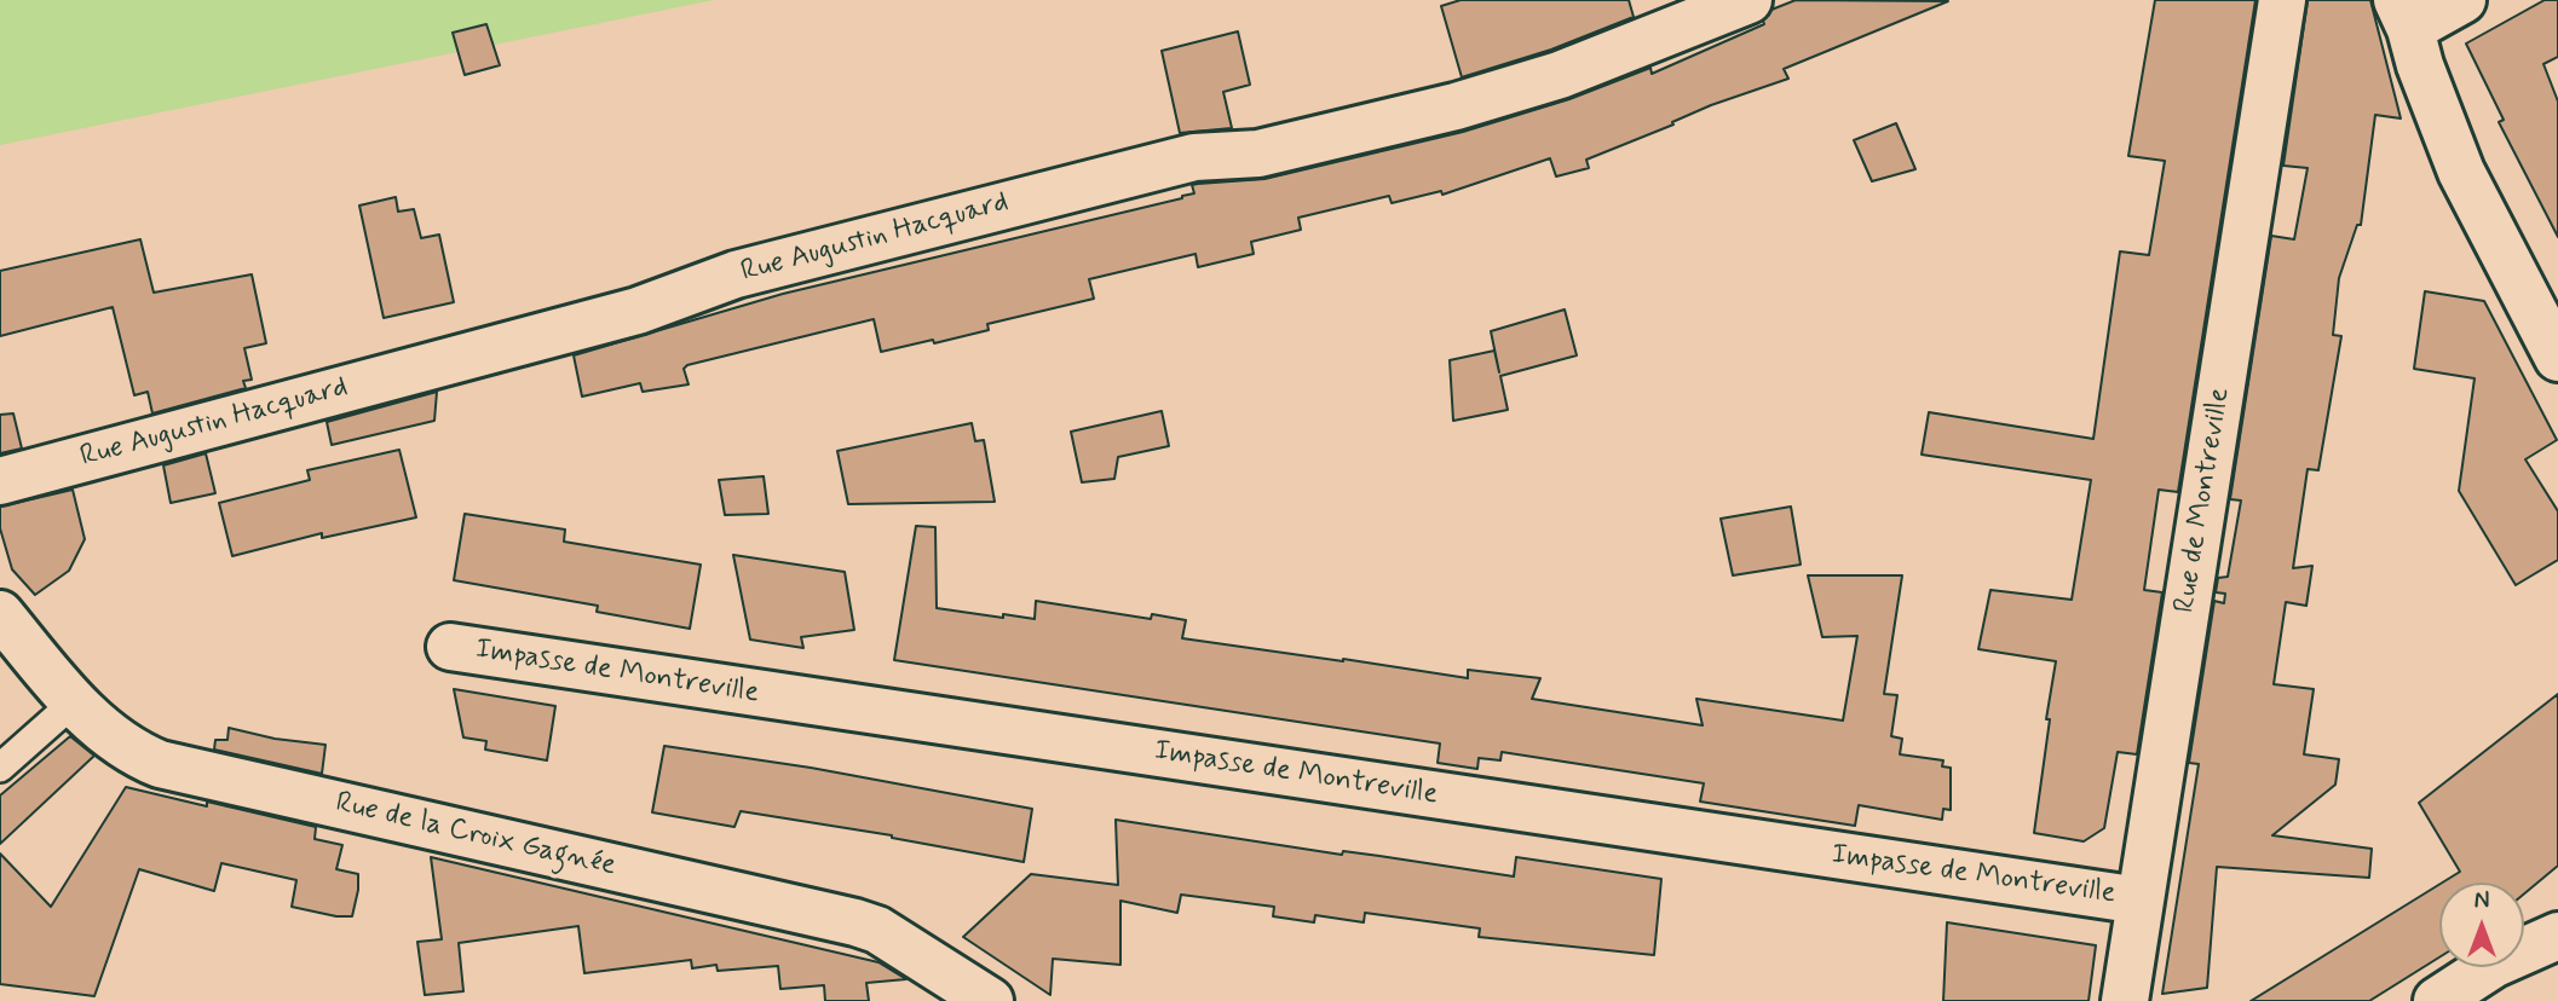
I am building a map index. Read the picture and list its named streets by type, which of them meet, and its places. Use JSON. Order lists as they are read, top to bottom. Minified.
{"streets":{"street":["Rue Augustin Hacquard","Rue de Montreville","Impasse de Montreville","Rue de la Croix Gagnée"]},"crossings":[["Rue de Montreville","Impasse de Montreville"]],"north":"top"}
